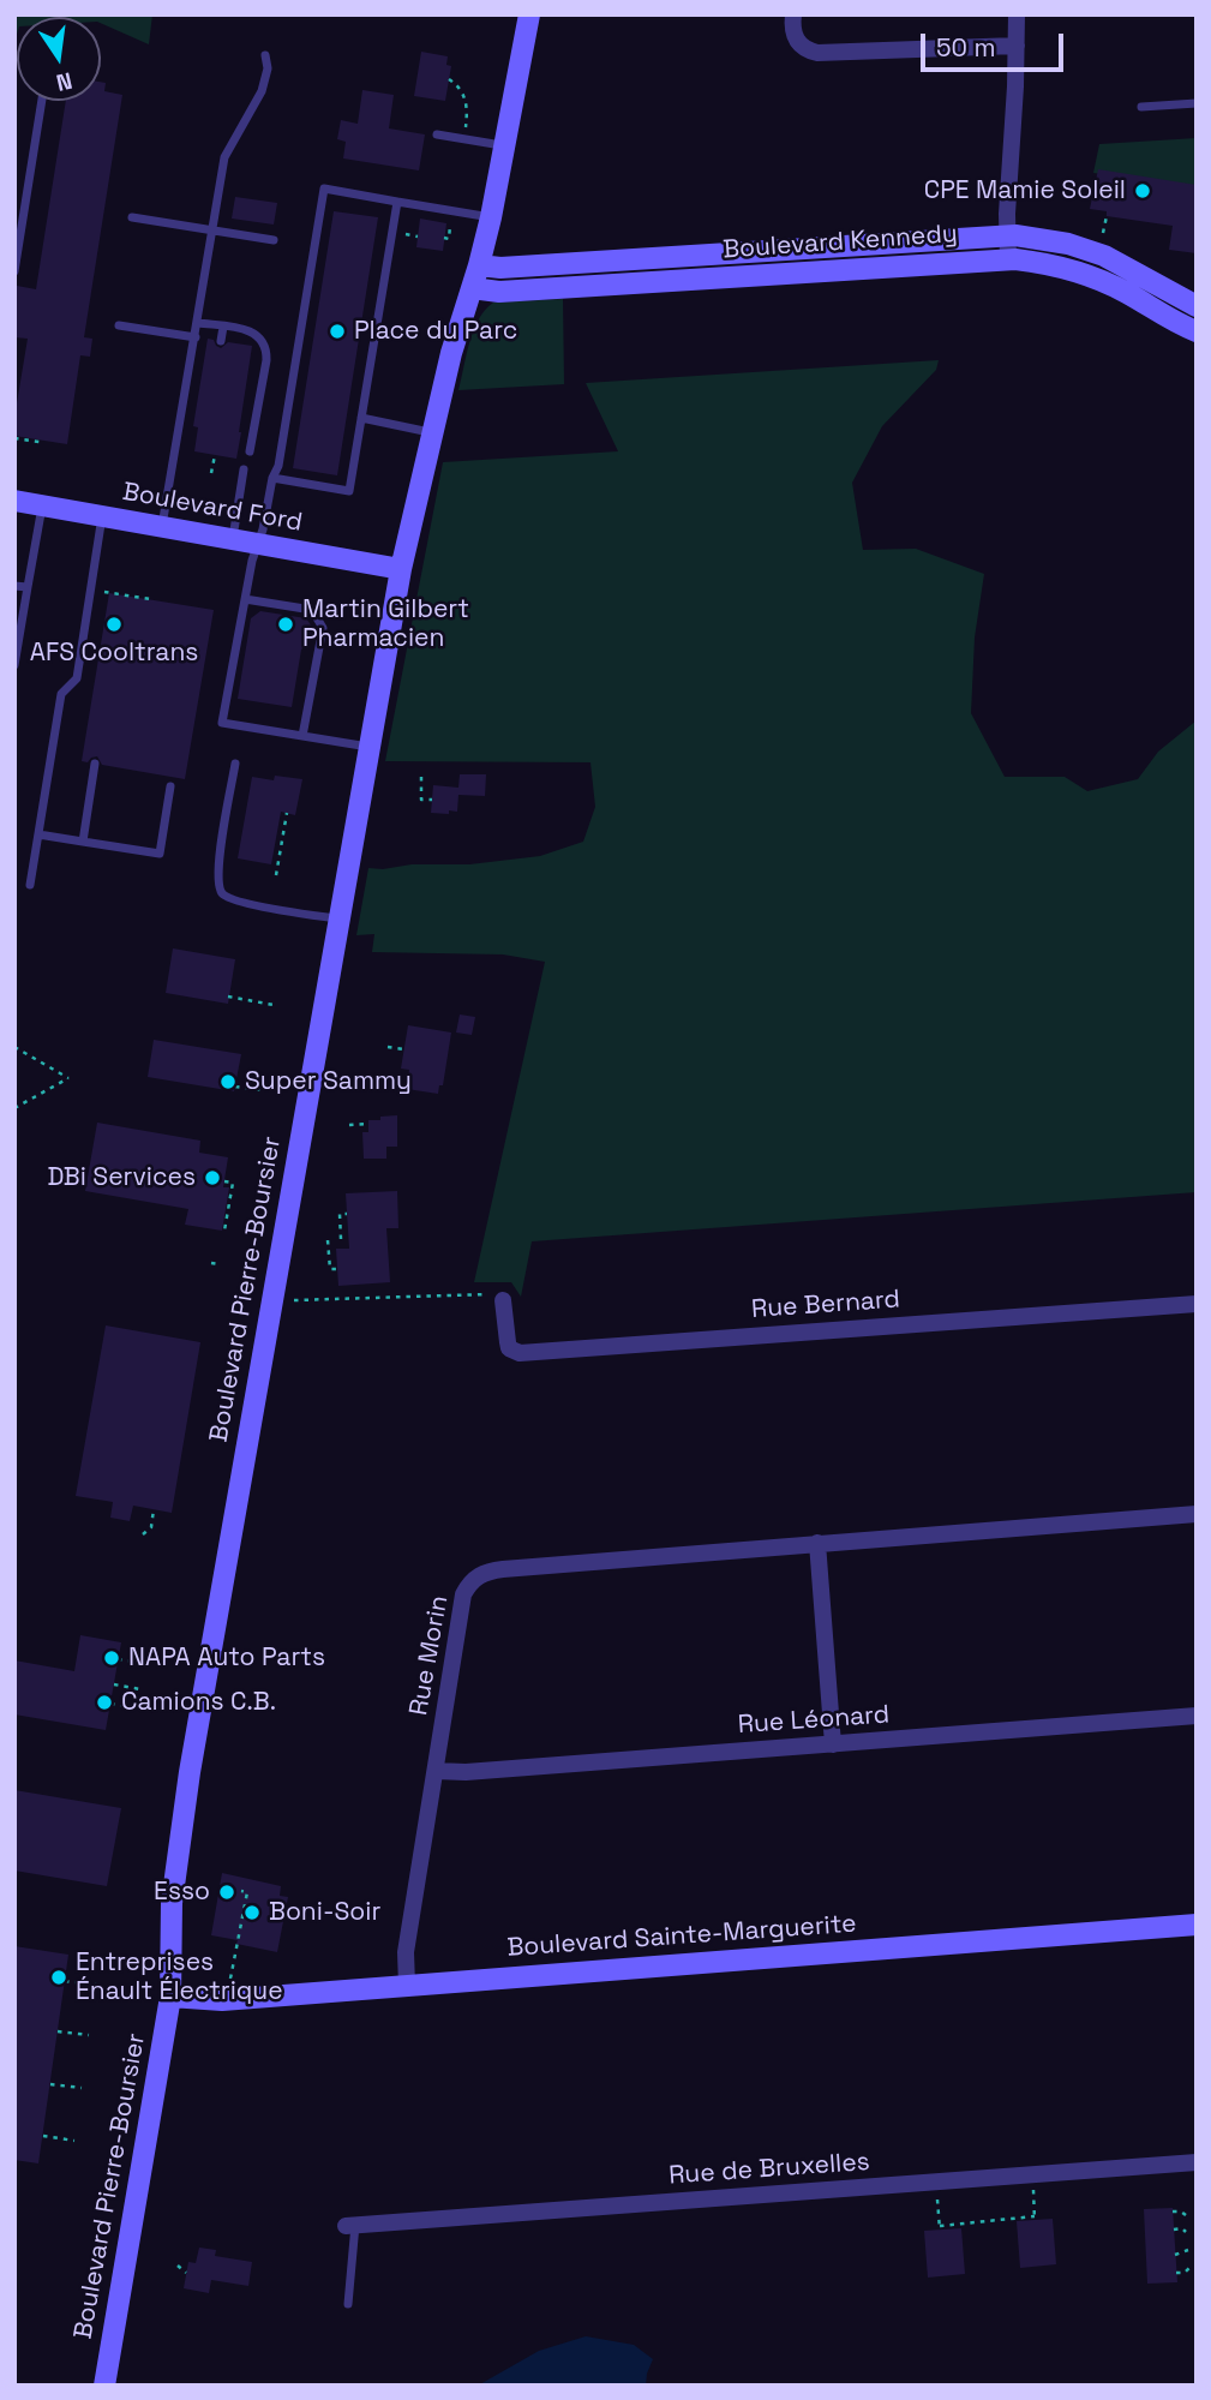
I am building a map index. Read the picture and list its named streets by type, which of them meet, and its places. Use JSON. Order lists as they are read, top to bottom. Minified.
{"streets":{"street":["Boulevard Kennedy","Boulevard Ford","Boulevard Pierre-Boursier","Rue Bernard","Rue Morin","Rue Léonard","Boulevard Sainte-Marguerite","Rue de Bruxelles"]},"crossings":[["Boulevard Kennedy","Boulevard Pierre-Boursier"],["Boulevard Ford","Boulevard Pierre-Boursier"],["Boulevard Pierre-Boursier","Boulevard Sainte-Marguerite"],["Rue Morin","Rue Léonard"],["Rue Morin","Boulevard Sainte-Marguerite"]],"places":["CPE Mamie Soleil","Place du Parc","AFS Cooltrans","Martin Gilbert Pharmacien","Super Sammy","DBi Services","NAPA Auto Parts","Camions C.B.","Esso","Boni-Soir","Entreprises Énault Électrique"],"scale_bar":"50 m","north":"bottom"}
